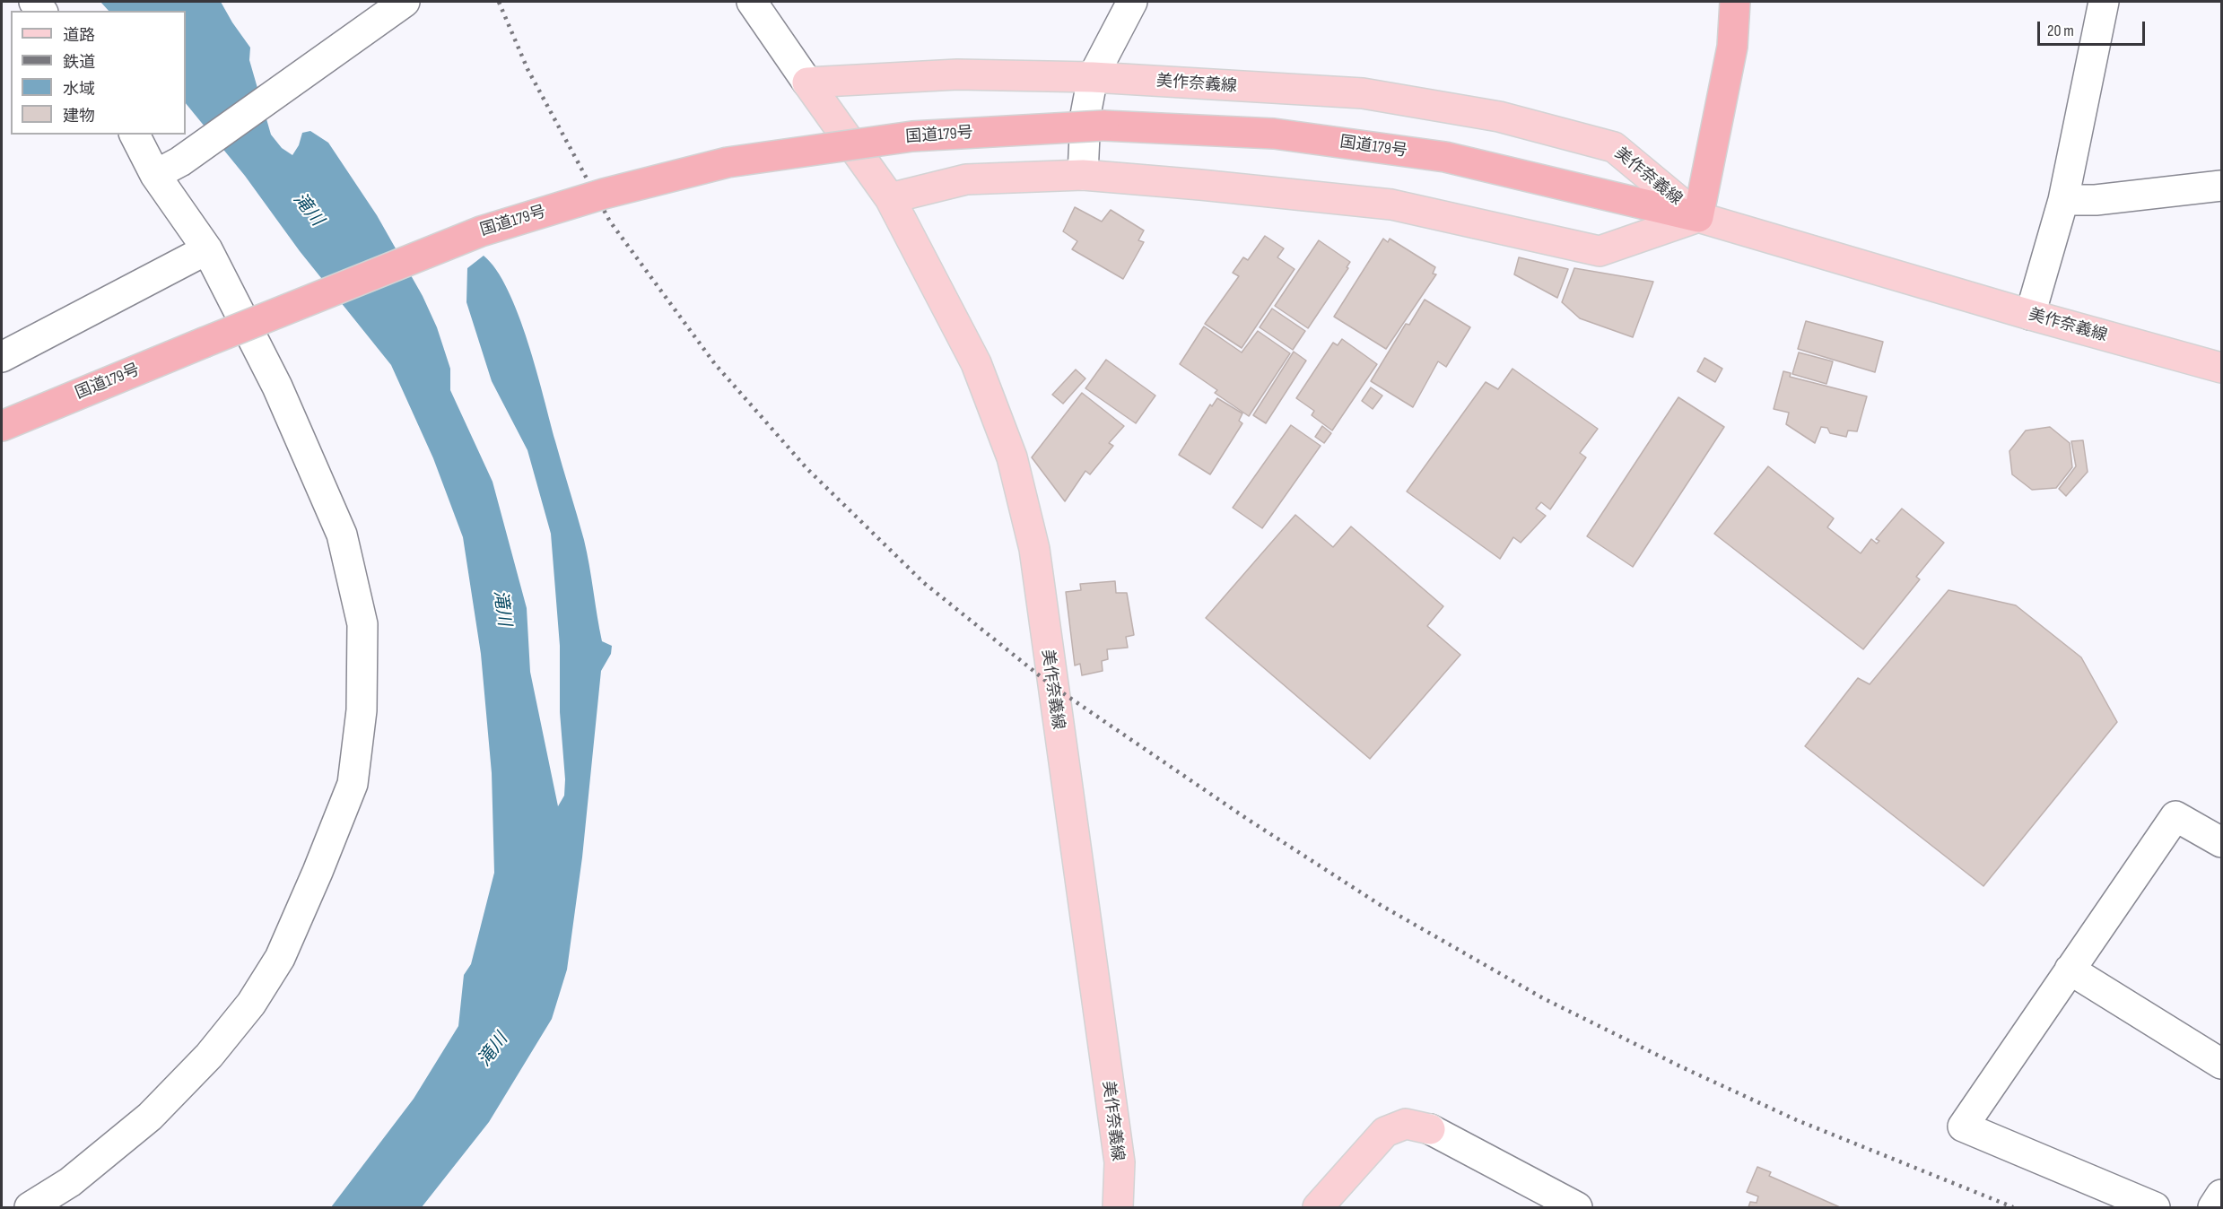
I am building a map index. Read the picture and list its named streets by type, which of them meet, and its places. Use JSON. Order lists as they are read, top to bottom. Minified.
{"streets":{"highway":["国道179号"],"main road":["美作奈義線"]},"crossings":[["美作奈義線","国道179号"]],"water":["滝川"],"legend":["道路","鉄道","水域","建物"],"scale_bar":"20 m"}
